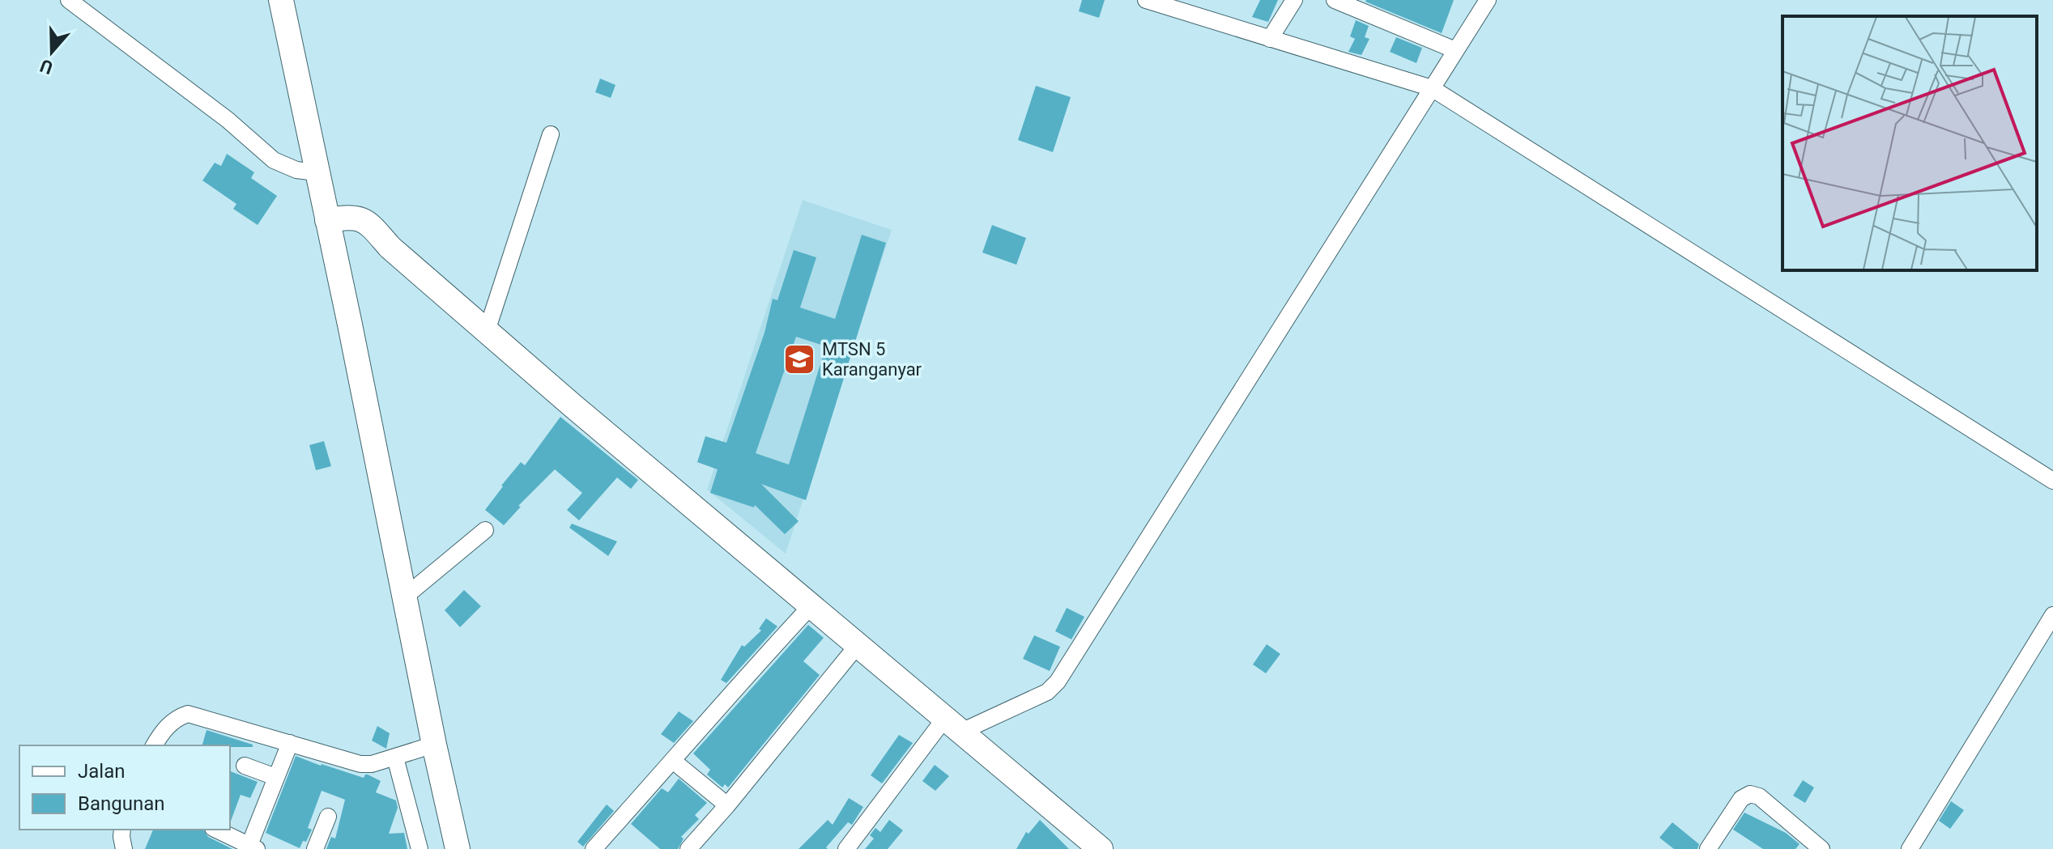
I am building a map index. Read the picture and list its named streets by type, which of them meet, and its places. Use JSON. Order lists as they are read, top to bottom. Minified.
{"places":{"school or university":["MTSN 5 Karanganyar"]},"legend":["Jalan","Bangunan"],"north":"bottom"}
